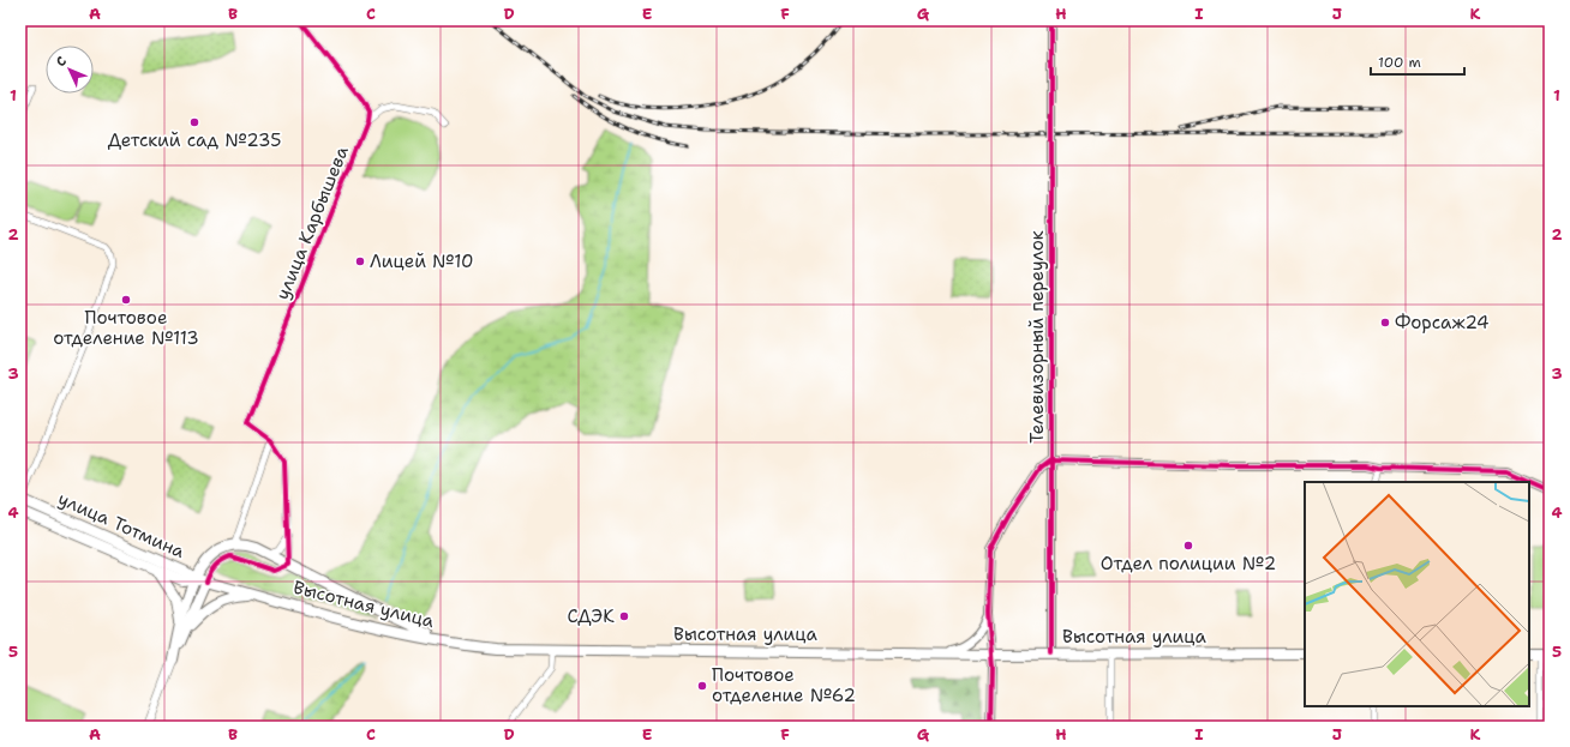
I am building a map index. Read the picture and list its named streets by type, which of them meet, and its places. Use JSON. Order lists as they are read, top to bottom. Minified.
{"streets":{"main road":["улица Тотмина","Высотная улица"],"street":["улица Карбышева","Телевизорный переулок"]},"crossings":[["Телевизорный переулок","Высотная улица"],["улица Тотмина","Высотная улица"]],"places":["Детский сад №235","Лицей №10","Почтовое отделение №113","Форсаж24","Отдел полиции №2","СДЭК","Почтовое отделение №62"],"scale_bar":"100 m","north":"top left","grid":{"columns":["A","B","C","D","E","F","G","H","I","J","K"],"rows":["1","2","3","4","5"]}}
